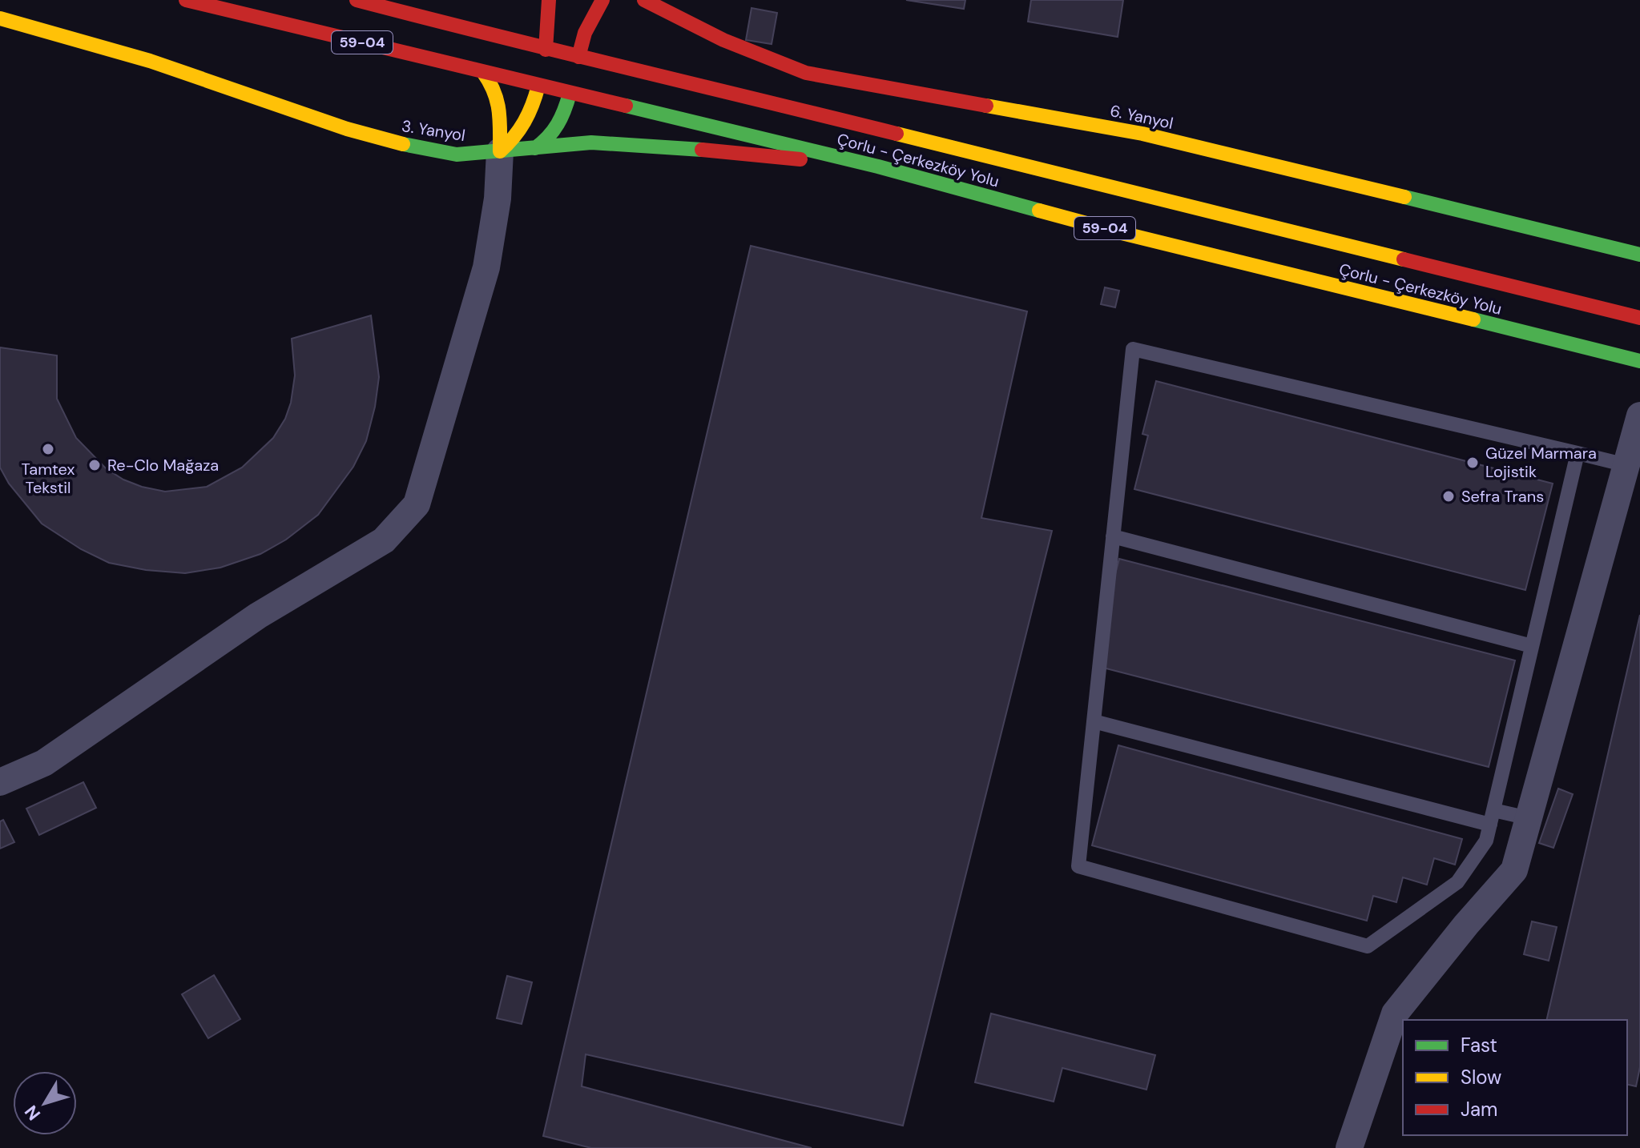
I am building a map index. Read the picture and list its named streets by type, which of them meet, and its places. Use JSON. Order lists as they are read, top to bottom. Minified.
{"streets":{"main road":["59-04","6. Yanyol","3. Yanyol","Çorlu - Çerkezköy Yolu"]},"crossings":[["3. Yanyol","Çorlu - Çerkezköy Yolu"]],"places":["Tamtex Tekstil","Güzel Marmara Lojistik","Re-Clo Mağaza","Sefra Trans"],"legend":["Fast","Slow","Jam"],"north":"bottom left"}
